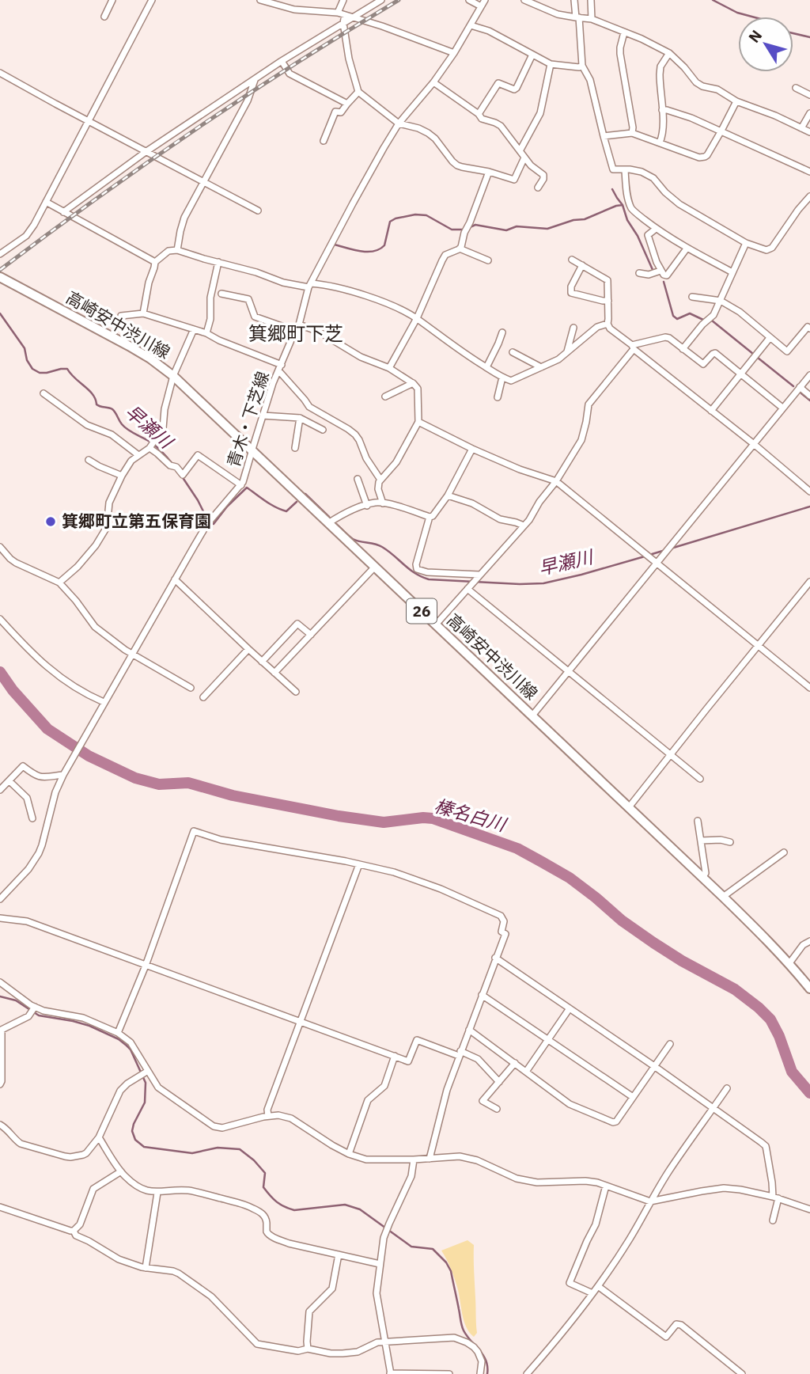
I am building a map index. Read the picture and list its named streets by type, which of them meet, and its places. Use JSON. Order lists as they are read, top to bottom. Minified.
{"streets":{"main road":["高崎安中渋川線","26"],"street":["青木・下芝線"]},"crossings":[["高崎安中渋川線","青木・下芝線"]],"districts":["箕郷町下芝"],"water":["早瀬川","榛名白川"],"places":["箕郷町立第五保育園"],"north":"top left"}
